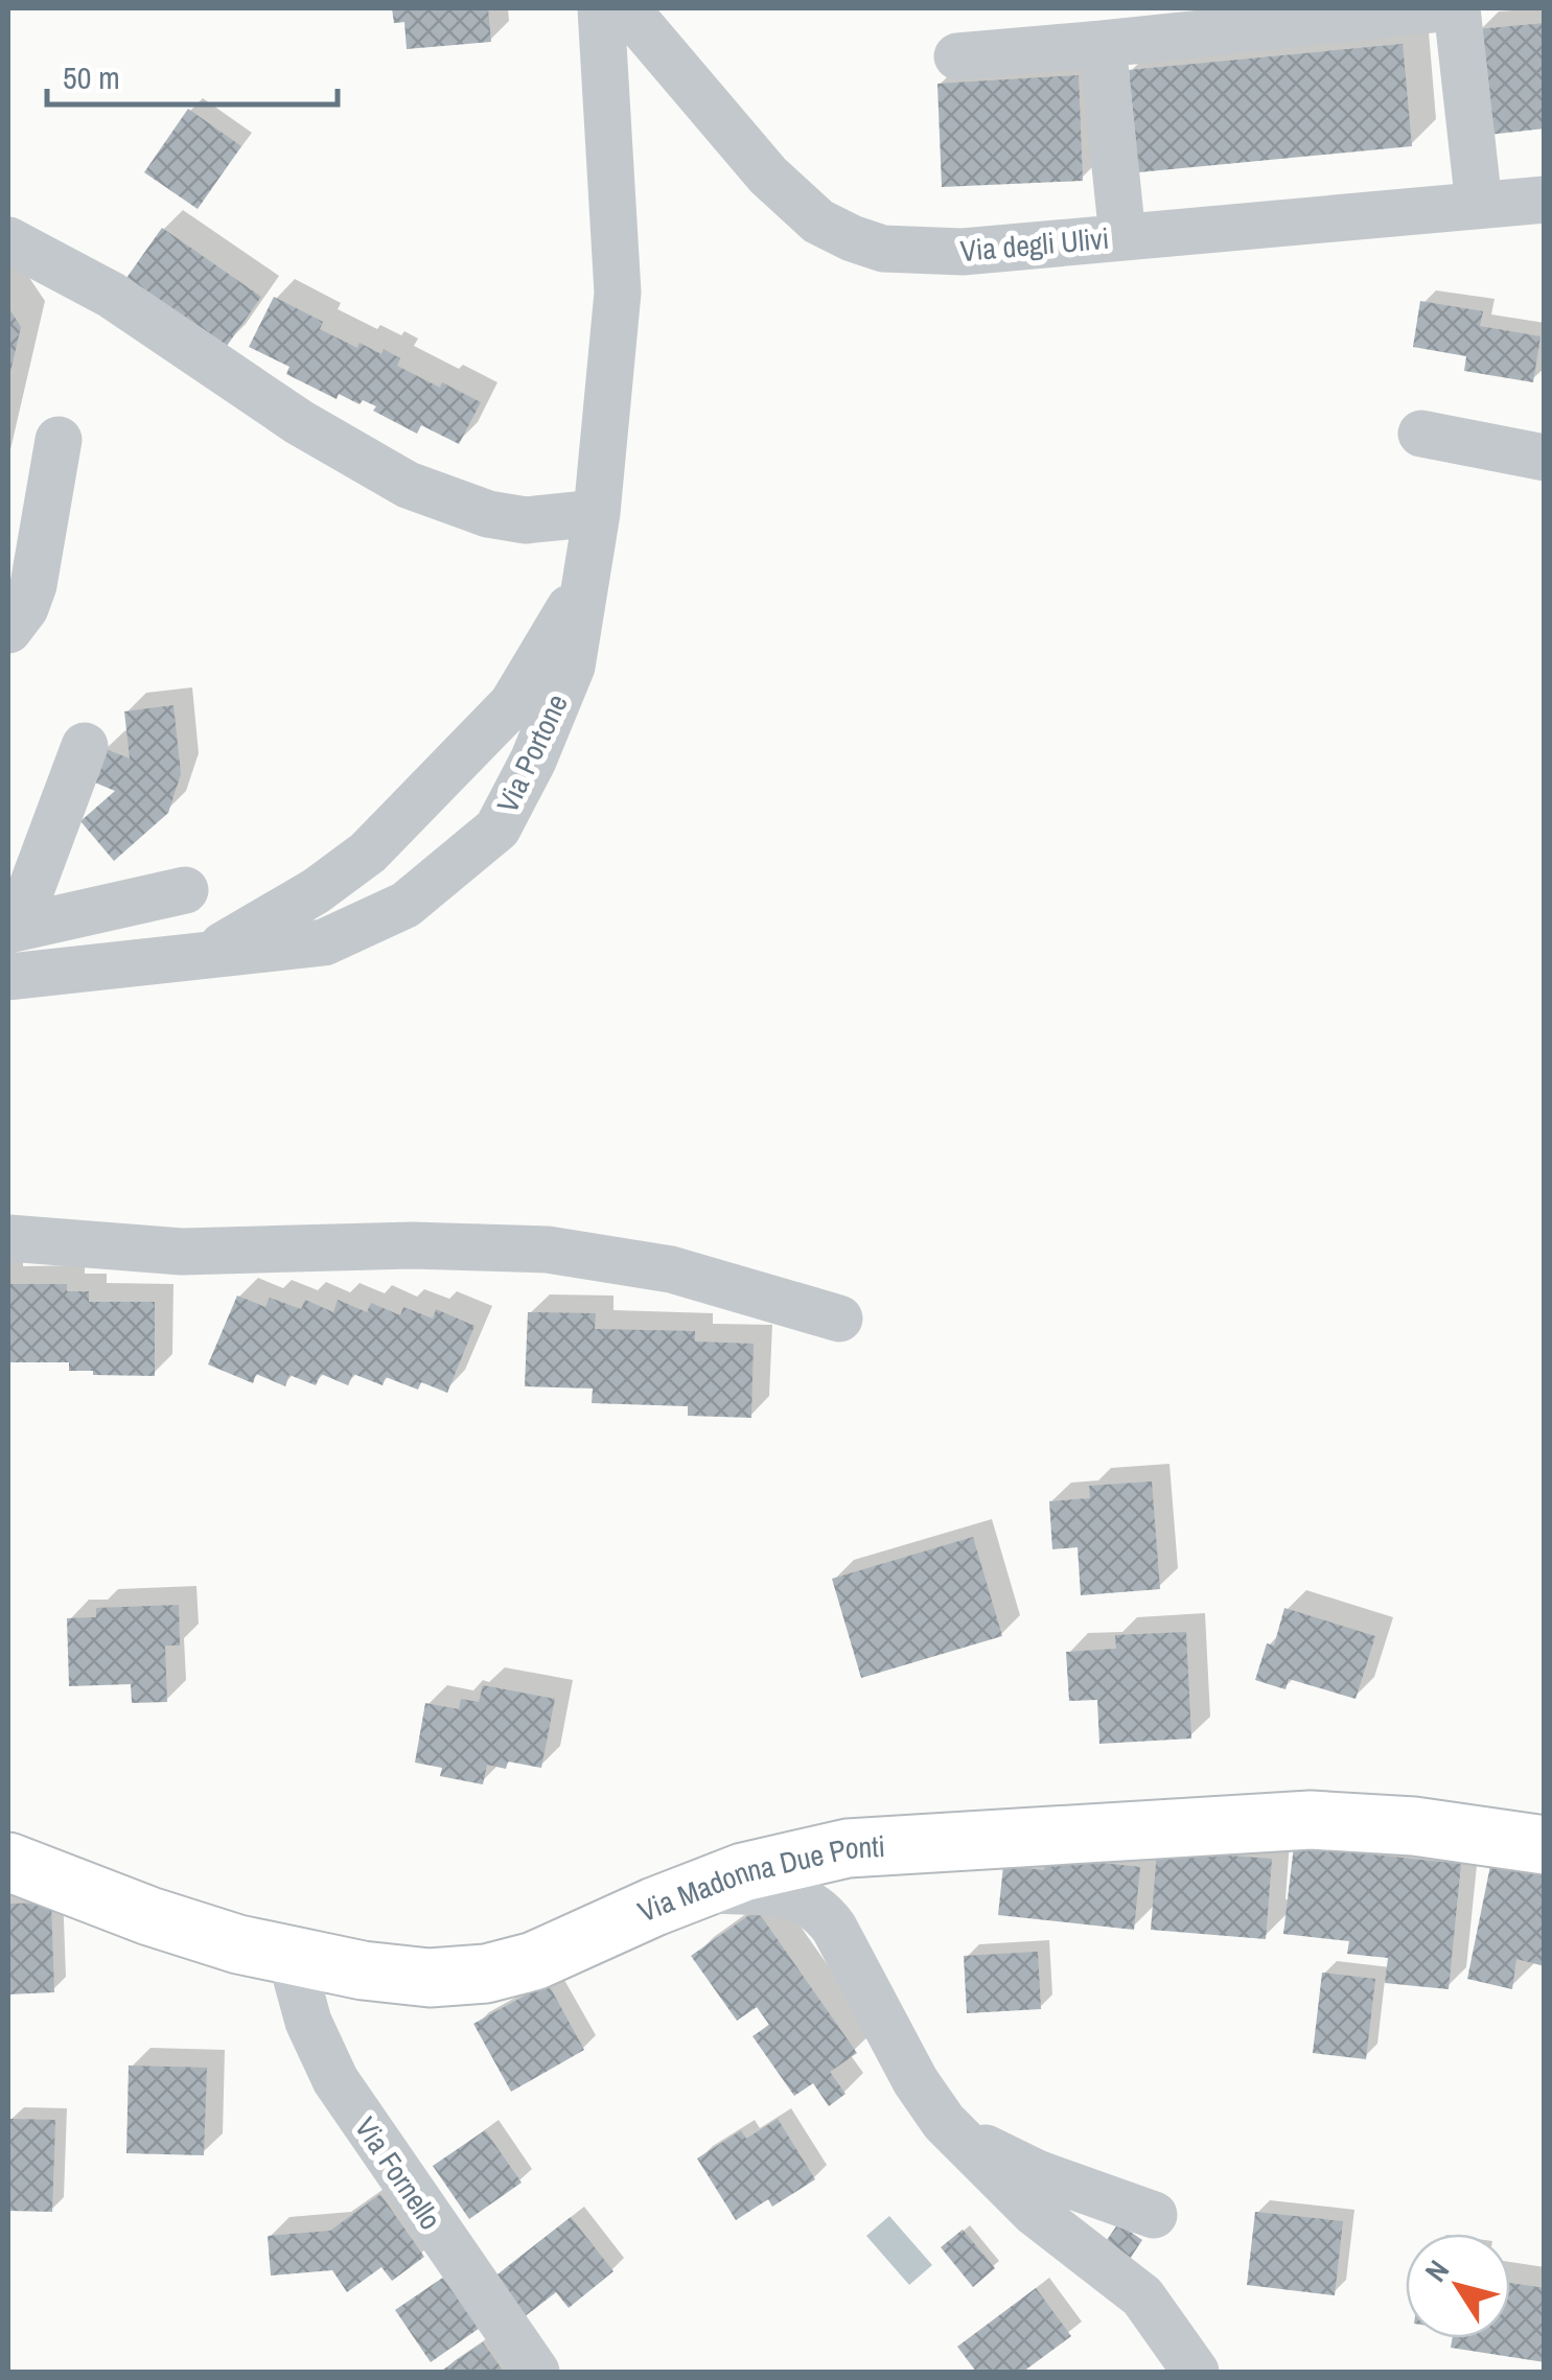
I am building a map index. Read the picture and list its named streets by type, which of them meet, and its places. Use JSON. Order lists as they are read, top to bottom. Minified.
{"streets":{"main road":["Via Madonna Due Ponti"],"street":["Via degli Ulivi","Via Portone","Via Fornello"]},"crossings":[["Via Madonna Due Ponti","Via Fornello"]],"scale_bar":"50 m","north":"top left"}
